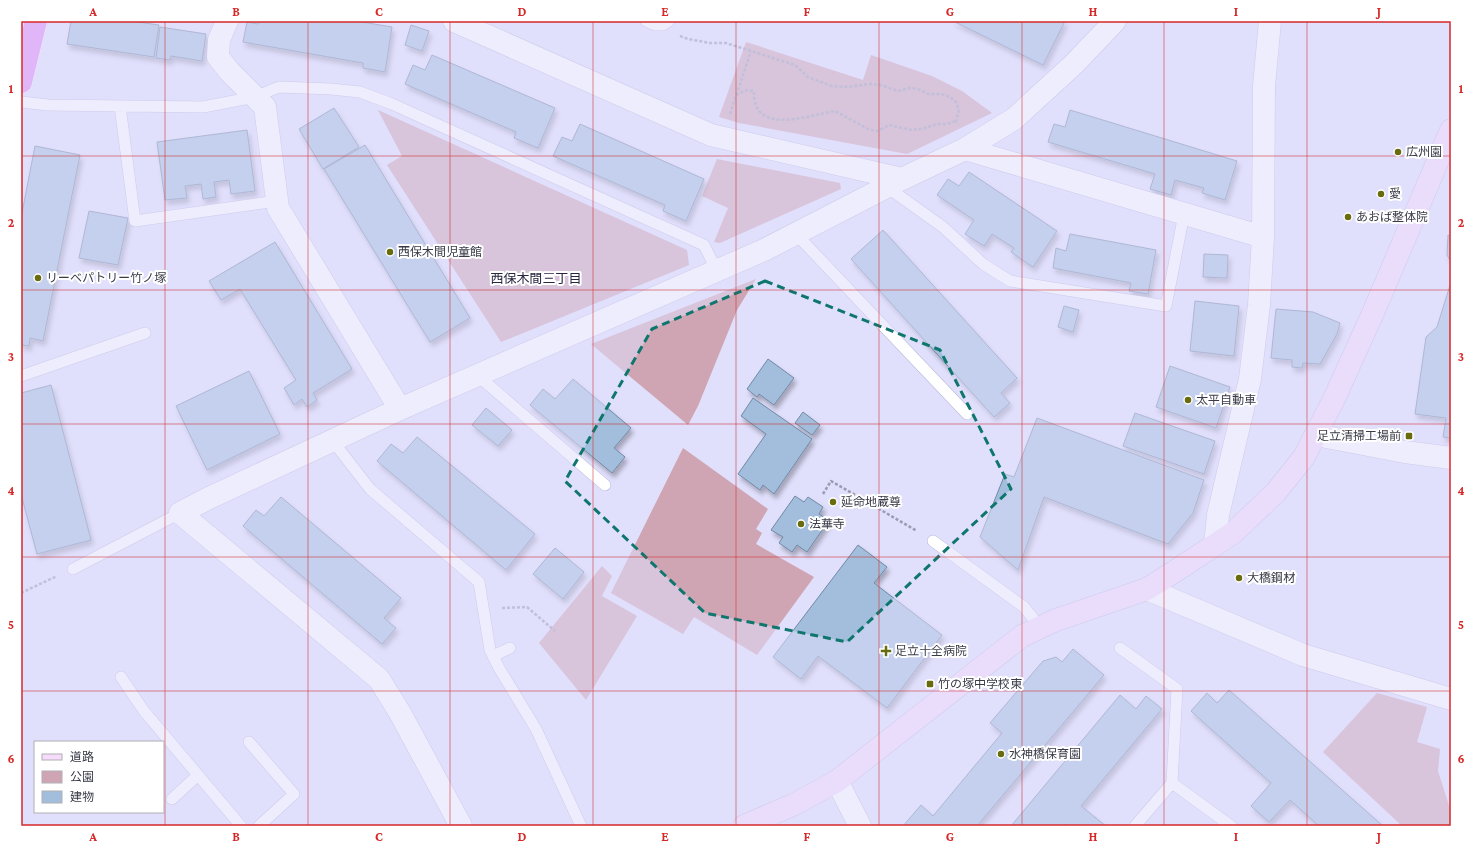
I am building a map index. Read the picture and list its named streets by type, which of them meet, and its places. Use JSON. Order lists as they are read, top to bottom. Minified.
{"districts":["西保木間三丁目"],"places":{"other":["広州園","愛","あおば整体院","西保木間児童館","リーベパトリー竹ノ塚","太平自動車","延命地蔵尊","法華寺","大橋鋼材","水神橋保育園"],"transit":["足立清掃工場前","竹の塚中学校東"],"health":["足立十全病院"]},"legend":["道路","公園","建物"],"grid":{"columns":["A","B","C","D","E","F","G","H","I","J"],"rows":["1","2","3","4","5","6"]}}
